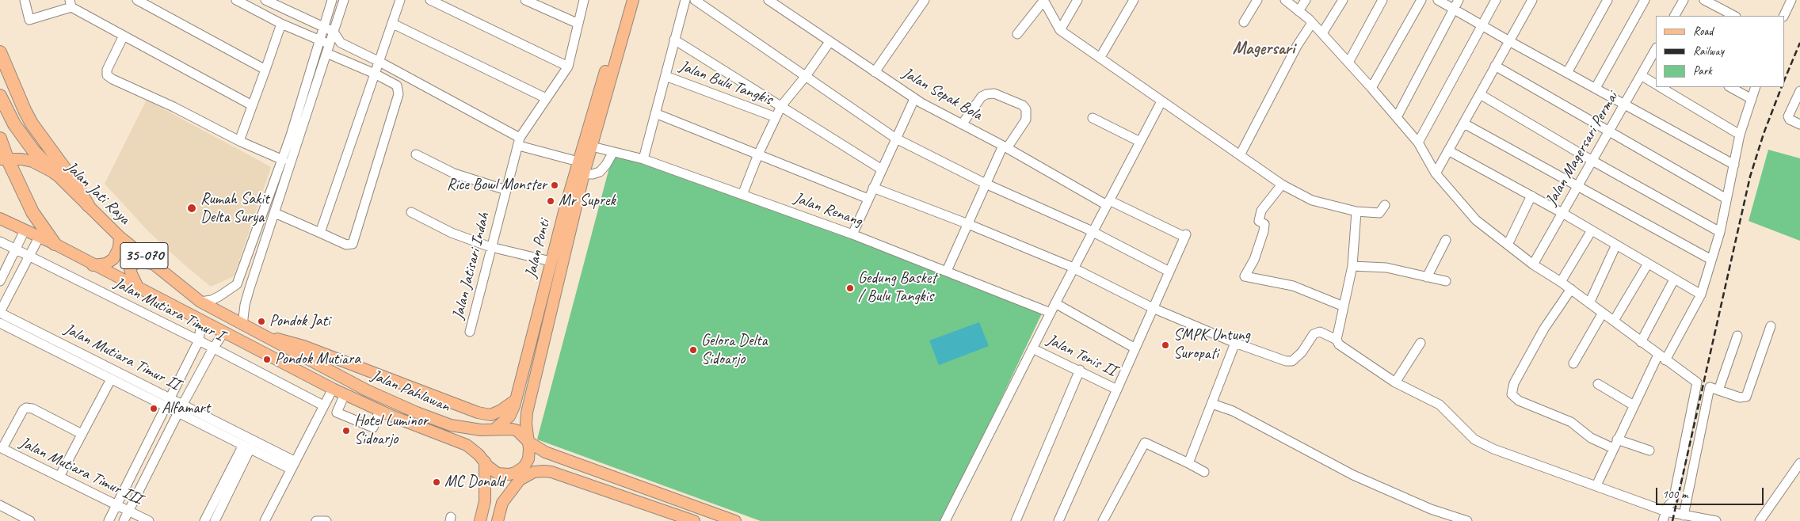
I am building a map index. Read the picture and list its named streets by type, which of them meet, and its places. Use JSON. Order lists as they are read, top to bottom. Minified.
{"streets":{"main road":["Jalan Jati Raya","Jalan Ponti","35-070","Jalan Pahlawan"],"street":["Jalan Bulu Tangkis","Jalan Sepak Bola","Jalan Magersari Permai","Jalan Renang","Jalan Jatisari Indah","Jalan Mutiara Timur I","Jalan Tenis II","Jalan Mutiara Timur II","Jalan Mutiara Timur III"]},"crossings":[["Jalan Jati Raya","Jalan Pahlawan"],["Jalan Renang","Jalan Ponti"],["Jalan Ponti","Jalan Pahlawan"],["35-070","Jalan Pahlawan"]],"districts":["Magersari"],"places":["Rice Bowl Monster","Mr Suprek","Rumah Sakit Delta Surya","Gedung Basket / Bulu Tangkis","Pondok Jati","SMPK Untung Suropati","Gelora Delta Sidoarjo","Pondok Mutiara","Alfamart","Hotel Luminor Sidoarjo","MC Donald"],"legend":["Road","Railway","Park"],"scale_bar":"100 m"}
